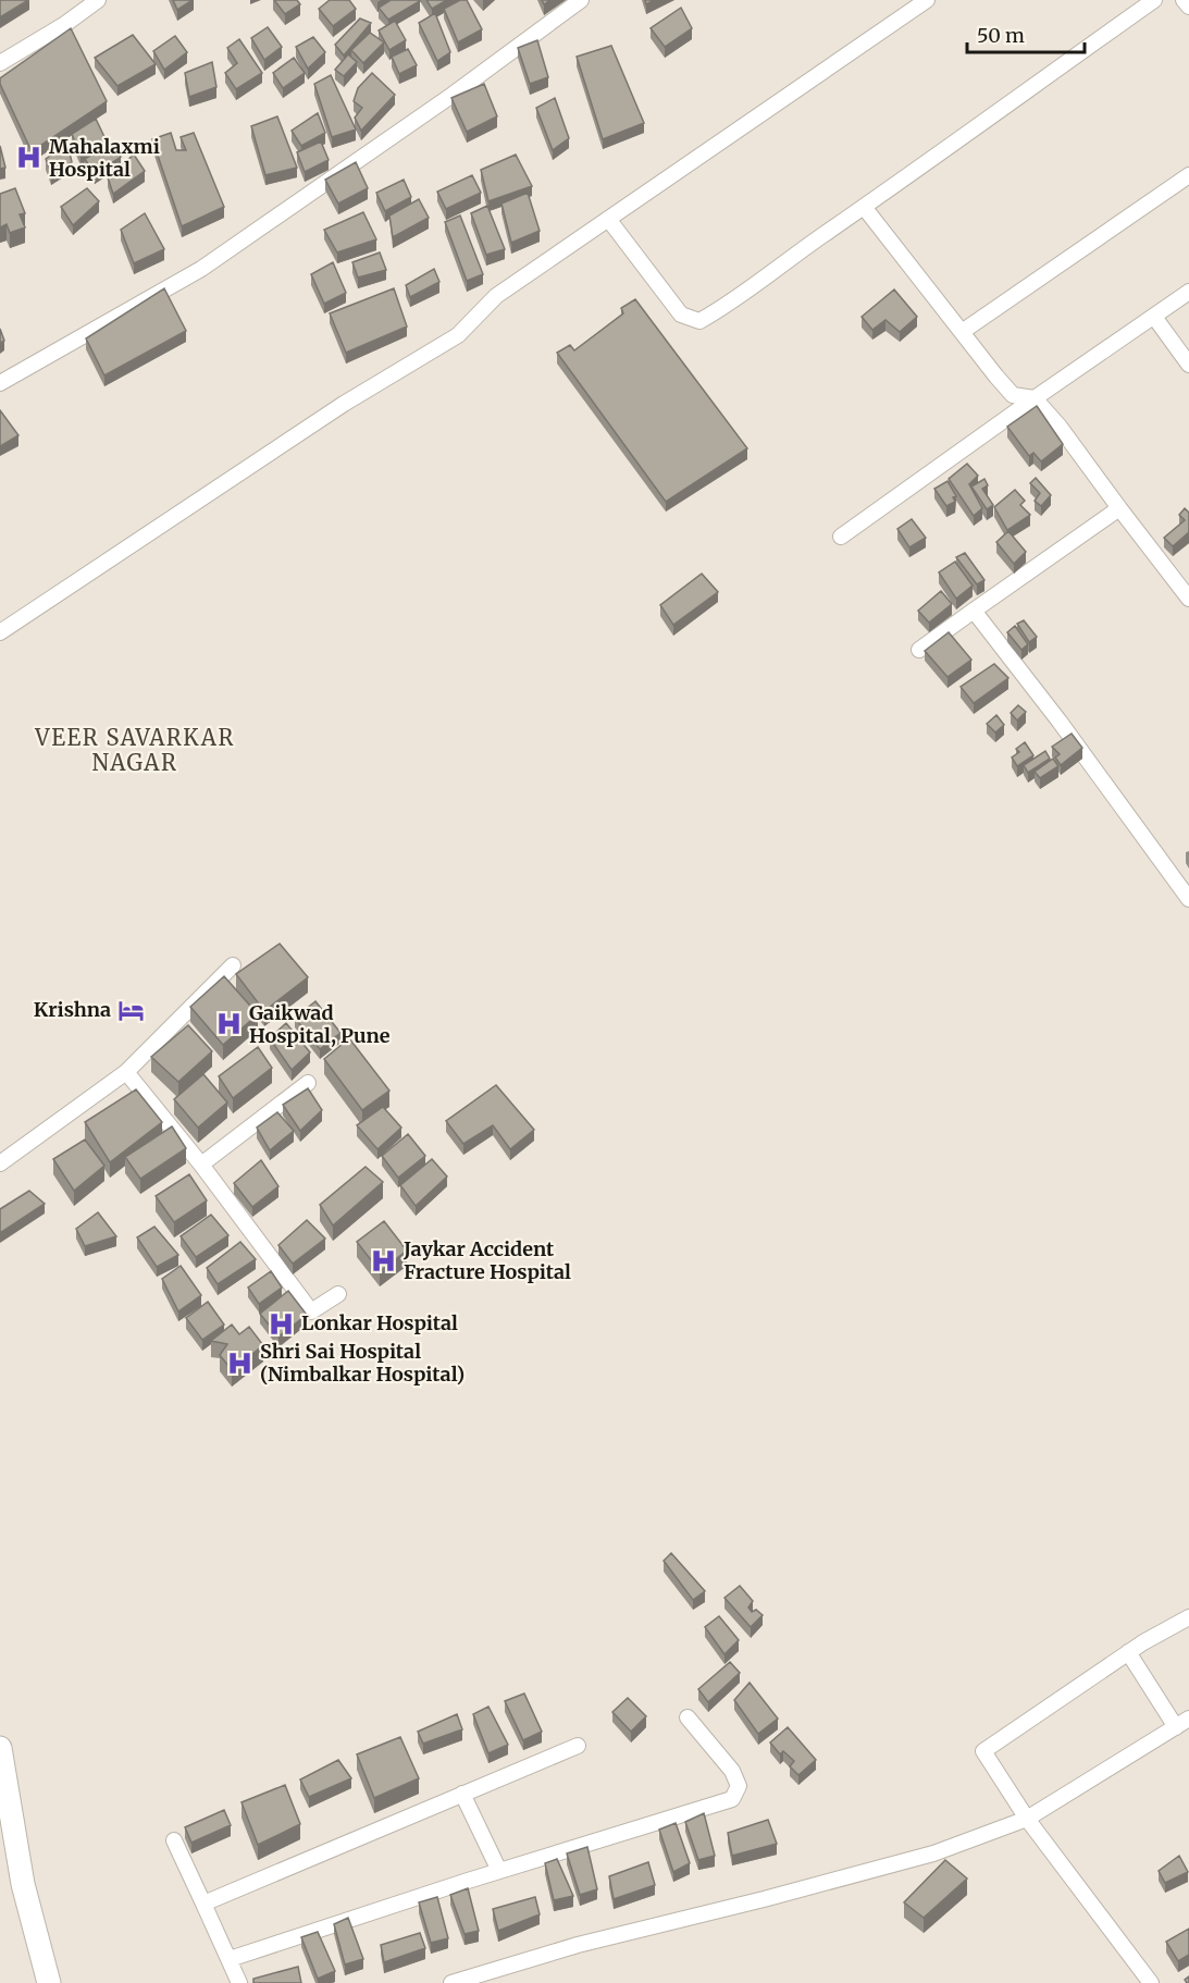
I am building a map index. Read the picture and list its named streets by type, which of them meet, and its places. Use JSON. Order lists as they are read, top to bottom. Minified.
{"districts":["VEER SAVARKAR NAGAR"],"places":{"hospital":["Mahalaxmi Hospital","Gaikwad Hospital, Pune","Jaykar Accident Fracture Hospital","Lonkar Hospital","Shri Sai Hospital (Nimbalkar Hospital)"],"hotel":["Krishna"]},"scale_bar":"50 m"}
